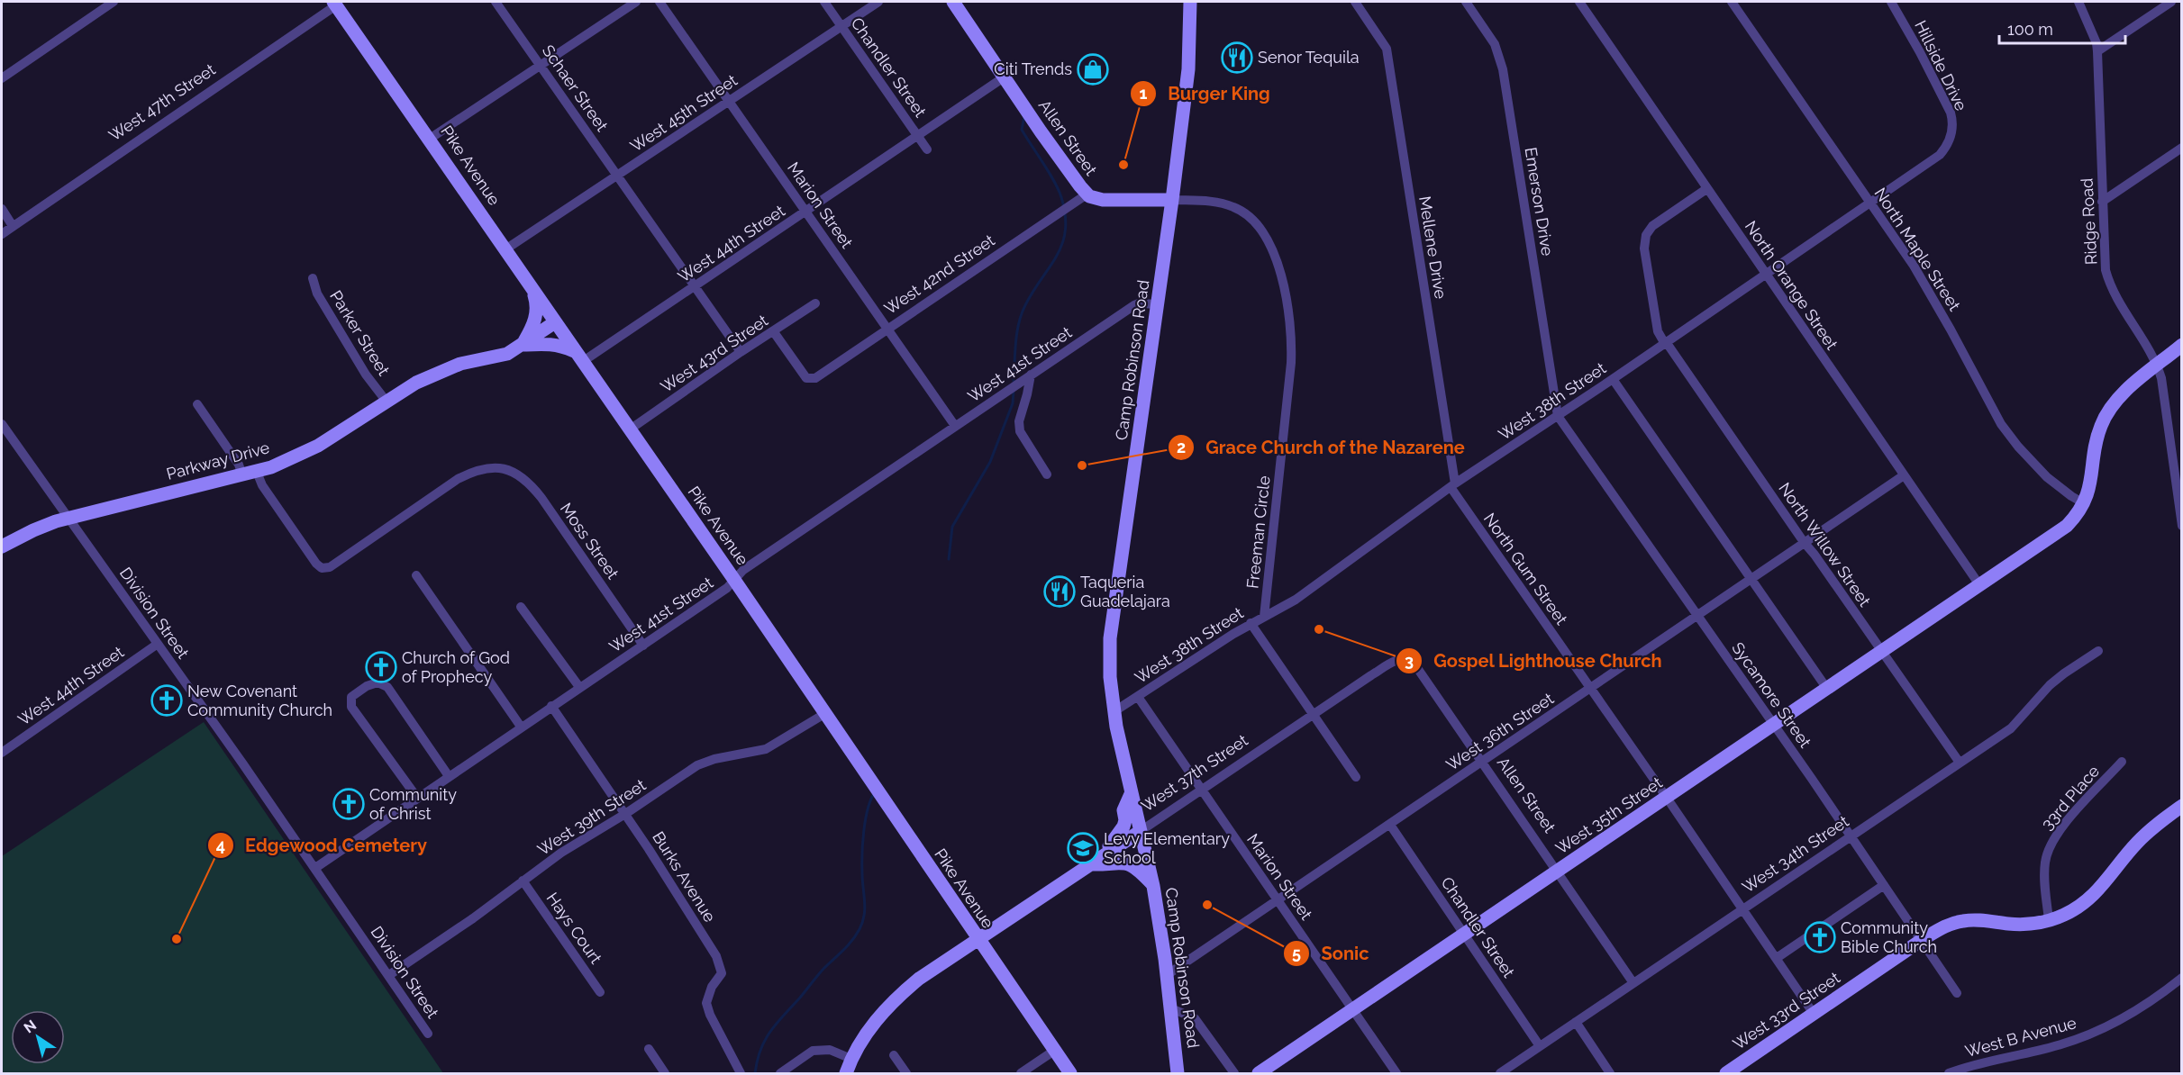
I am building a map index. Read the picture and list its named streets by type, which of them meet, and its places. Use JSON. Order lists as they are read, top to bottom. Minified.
{"streets":{"street":["Hillside Drive","Chandler Street","Schaer Street","West 47th Street","West 45th Street","Allen Street","Pike Avenue","Emerson Drive","Marion Street","Ridge Road","West 44th Street","Mellene Drive","North Maple Street","West 42nd Street","North Orange Street","Parker Street","West 43rd Street","Camp Robinson Road","West 41st Street","West 38th Street","Parkway Drive","Freeman Circle","Moss Street","North Willow Street","North Gum Street","Division Street","Sycamore Street","West 36th Street","West 37th Street","33rd Place","West 35th Street","West 39th Street","West 34th Street","Burks Avenue","Hays Court","West 33rd Street","West B Avenue"]},"crossings":[["Hillside Drive","North Maple Street"],["Hillside Drive","West 38th Street"],["Chandler Street","West 45th Street"],["Chandler Street","West 44th Street"],["Chandler Street","West 36th Street"],["Chandler Street","West 35th Street"],["Chandler Street","West 34th Street"],["Schaer Street","West 45th Street"],["Schaer Street","West 44th Street"],["Schaer Street","West 43rd Street"],["West 47th Street","Pike Avenue"],["West 45th Street","Pike Avenue"],["West 45th Street","Marion Street"],["Allen Street","West 44th Street"],["Allen Street","West 42nd Street"],["Allen Street","Camp Robinson Road"],["Allen Street","Freeman Circle"],["Allen Street","West 36th Street"],["Allen Street","West 37th Street"],["Allen Street","West 35th Street"],["Allen Street","West 34th Street"],["Pike Avenue","West 44th Street"],["Pike Avenue","West 43rd Street"],["Pike Avenue","West 41st Street"],["Pike Avenue","Parkway Drive"],["Pike Avenue","West 37th Street"],["Pike Avenue","West 39th Street"],["Emerson Drive","West 38th Street"],["Emerson Drive","Sycamore Street"],["Marion Street","West 44th Street"],["Marion Street","West 42nd Street"],["Marion Street","West 41st Street"],["Marion Street","West 38th Street"],["Marion Street","West 36th Street"],["Marion Street","West 37th Street"],["Marion Street","West 35th Street"],["Ridge Road","West 35th Street"],["West 44th Street","Parkway Drive"],["West 44th Street","Division Street"],["Mellene Drive","West 38th Street"],["Mellene Drive","North Gum Street"],["North Maple Street","West 38th Street"],["North Maple Street","West 35th Street"],["West 42nd Street","West 43rd Street"],["North Orange Street","West 38th Street"],["North Orange Street","North Willow Street"],["North Orange Street","West 36th Street"],["North Orange Street","West 35th Street"],["Parker Street","Parkway Drive"],["Camp Robinson Road","West 41st Street"],["Camp Robinson Road","West 38th Street"],["Camp Robinson Road","Freeman Circle"],["Camp Robinson Road","West 36th Street"],["Camp Robinson Road","West 37th Street"],["West 41st Street","Moss Street"],["West 41st Street","Division Street"],["West 41st Street","Burks Avenue"],["West 38th Street","Freeman Circle"],["West 38th Street","North Willow Street"],["West 38th Street","North Gum Street"],["West 38th Street","Sycamore Street"],["Parkway Drive","Moss Street"],["Parkway Drive","Division Street"],["North Willow Street","West 36th Street"],["North Willow Street","West 35th Street"],["North Willow Street","West 34th Street"],["North Gum Street","West 36th Street"],["North Gum Street","West 35th Street"],["North Gum Street","West 34th Street"],["North Gum Street","West 33rd Street"],["Division Street","West 39th Street"],["Sycamore Street","West 36th Street"],["Sycamore Street","West 35th Street"],["Sycamore Street","West 34th Street"],["Sycamore Street","West 33rd Street"],["33rd Place","West 33rd Street"],["West 39th Street","Burks Avenue"],["West 39th Street","Hays Court"]],"places":{"restaurant":["Senor Tequila","Taqueria Guadelajara"],"shop":["Citi Trends"],"other":["Burger King","Grace Church of the Nazarene","Gospel Lighthouse Church","Sonic","Edgewood Cemetery"],"church":["Church of God of Prophecy","New Covenant Community Church","Community of Christ","Community Bible Church"],"school or university":["Levy Elementary School"]},"scale_bar":"100 m","north":"top left"}
